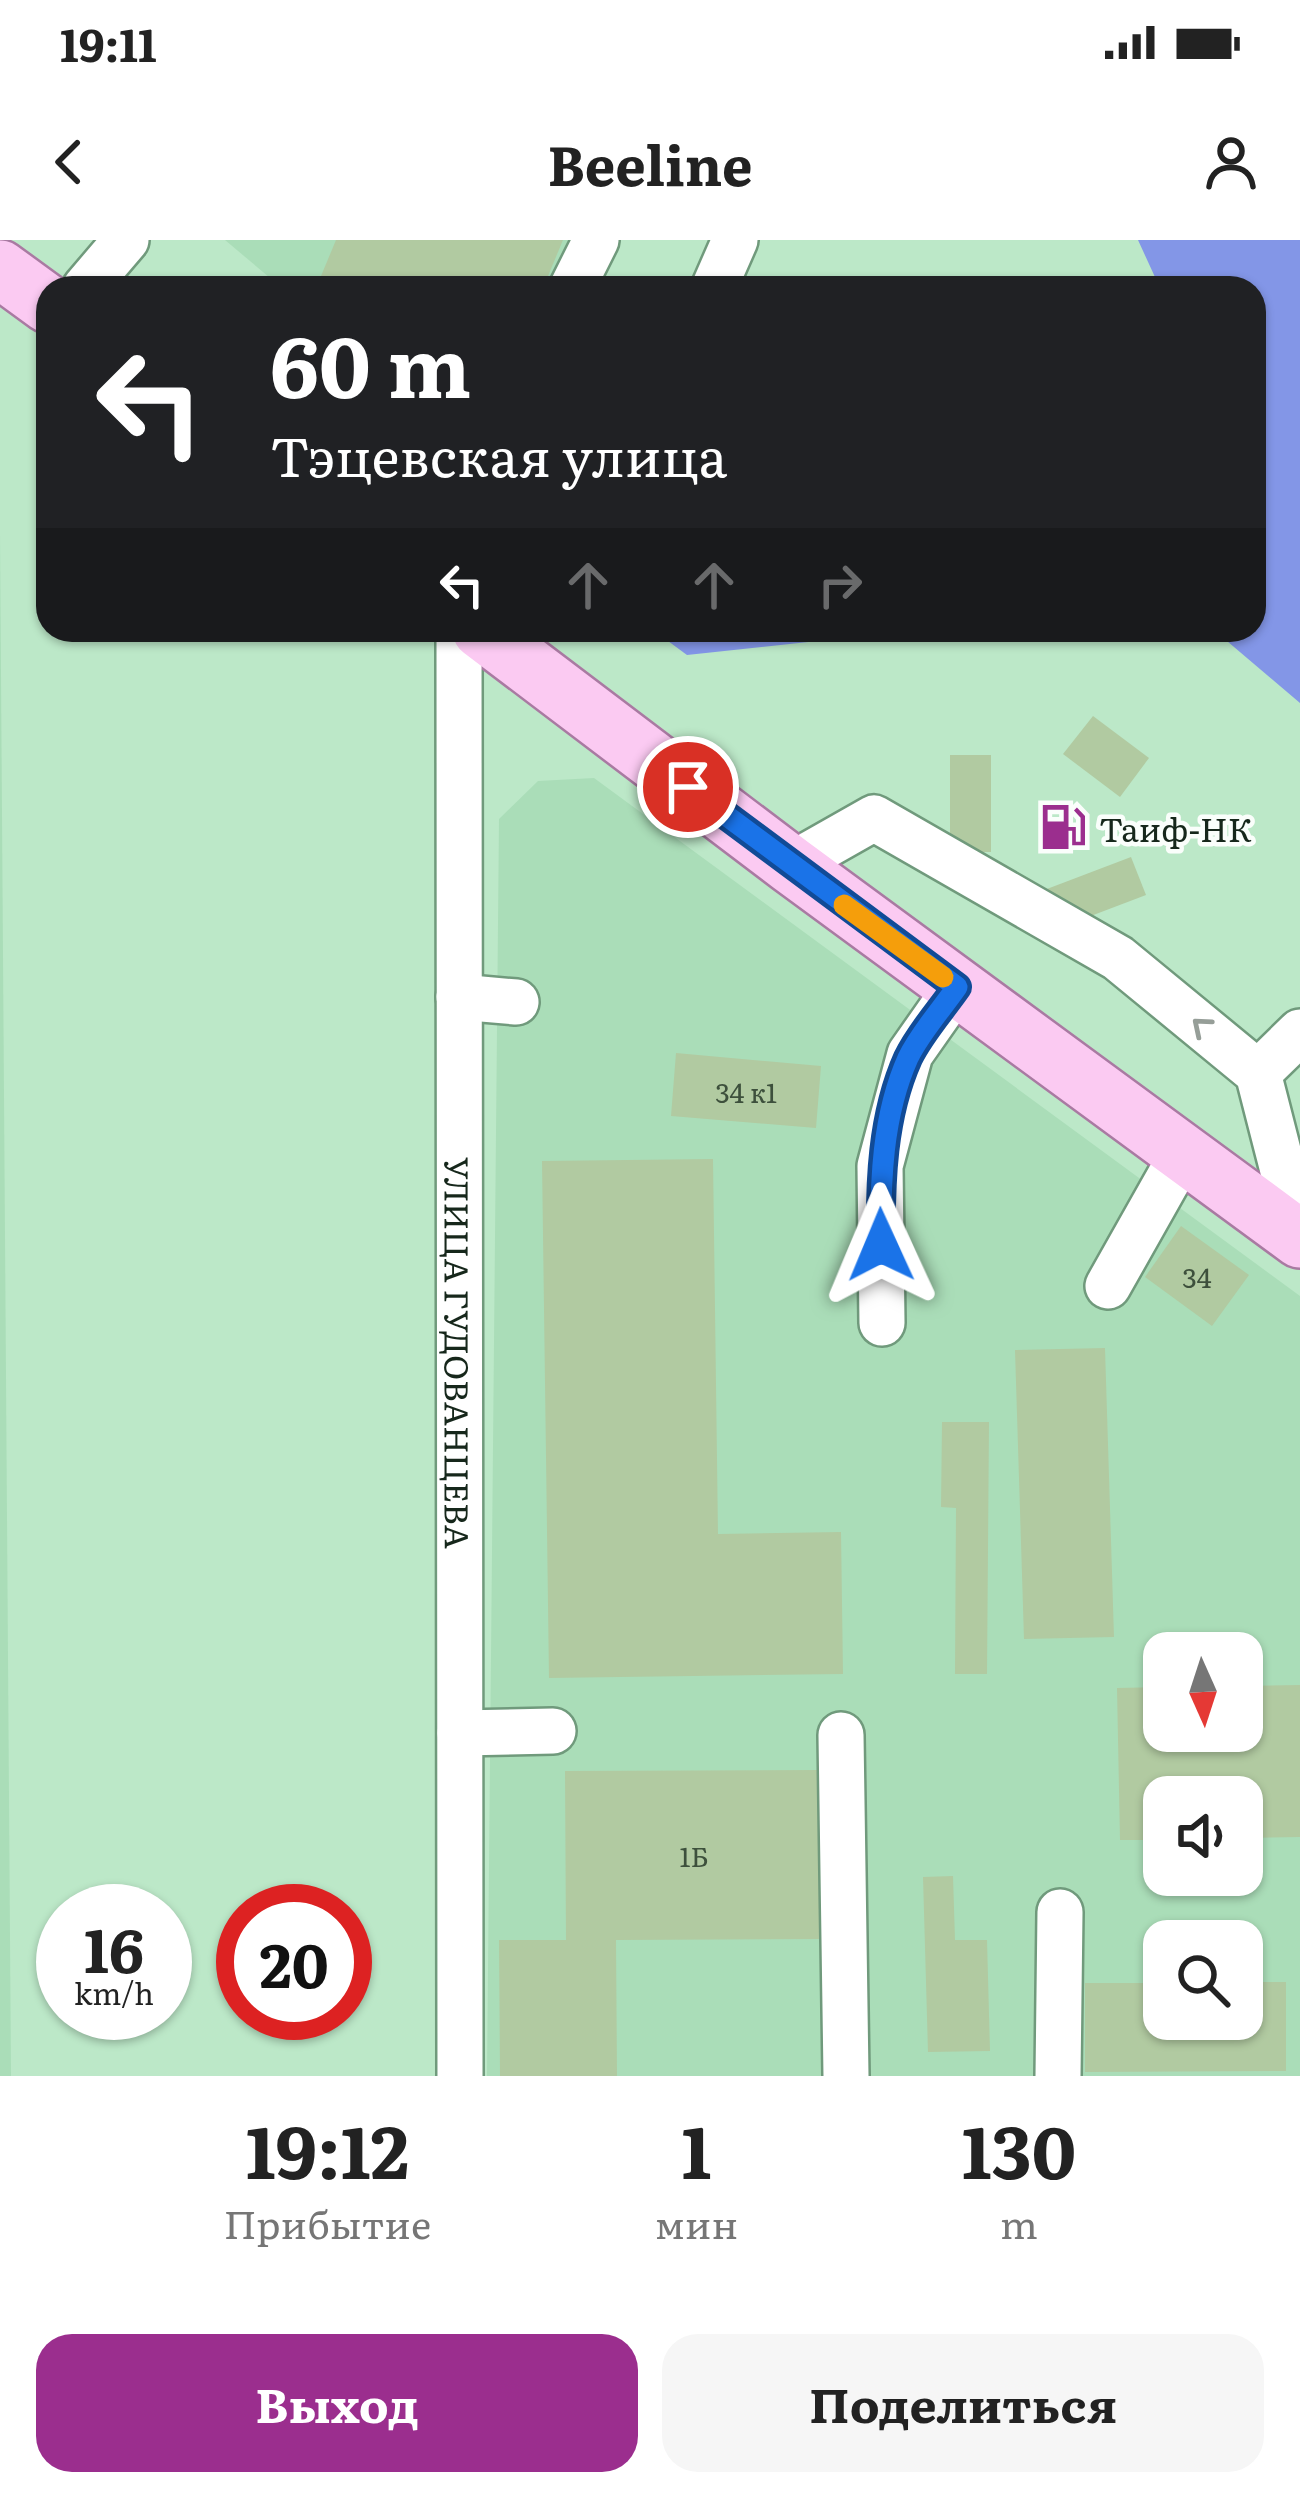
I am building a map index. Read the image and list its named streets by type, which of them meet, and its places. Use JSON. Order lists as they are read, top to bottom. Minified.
{"streets":{"street":["УЛИЦА ГУДОВАНЦЕВА"]},"places":{"fuel station":["Таиф-НК"]},"house_numbers":["34 к1","34","1Б"],"north":"bottom","page":{"status":"19:11","header":"Beeline","turn":["60 m","Тэцевская улица"],"speed":"16 km/h","limit":"20","eta":["19:12","Прибытие","1","мин","130","m"],"buttons":["Выход","Поделиться"]}}
